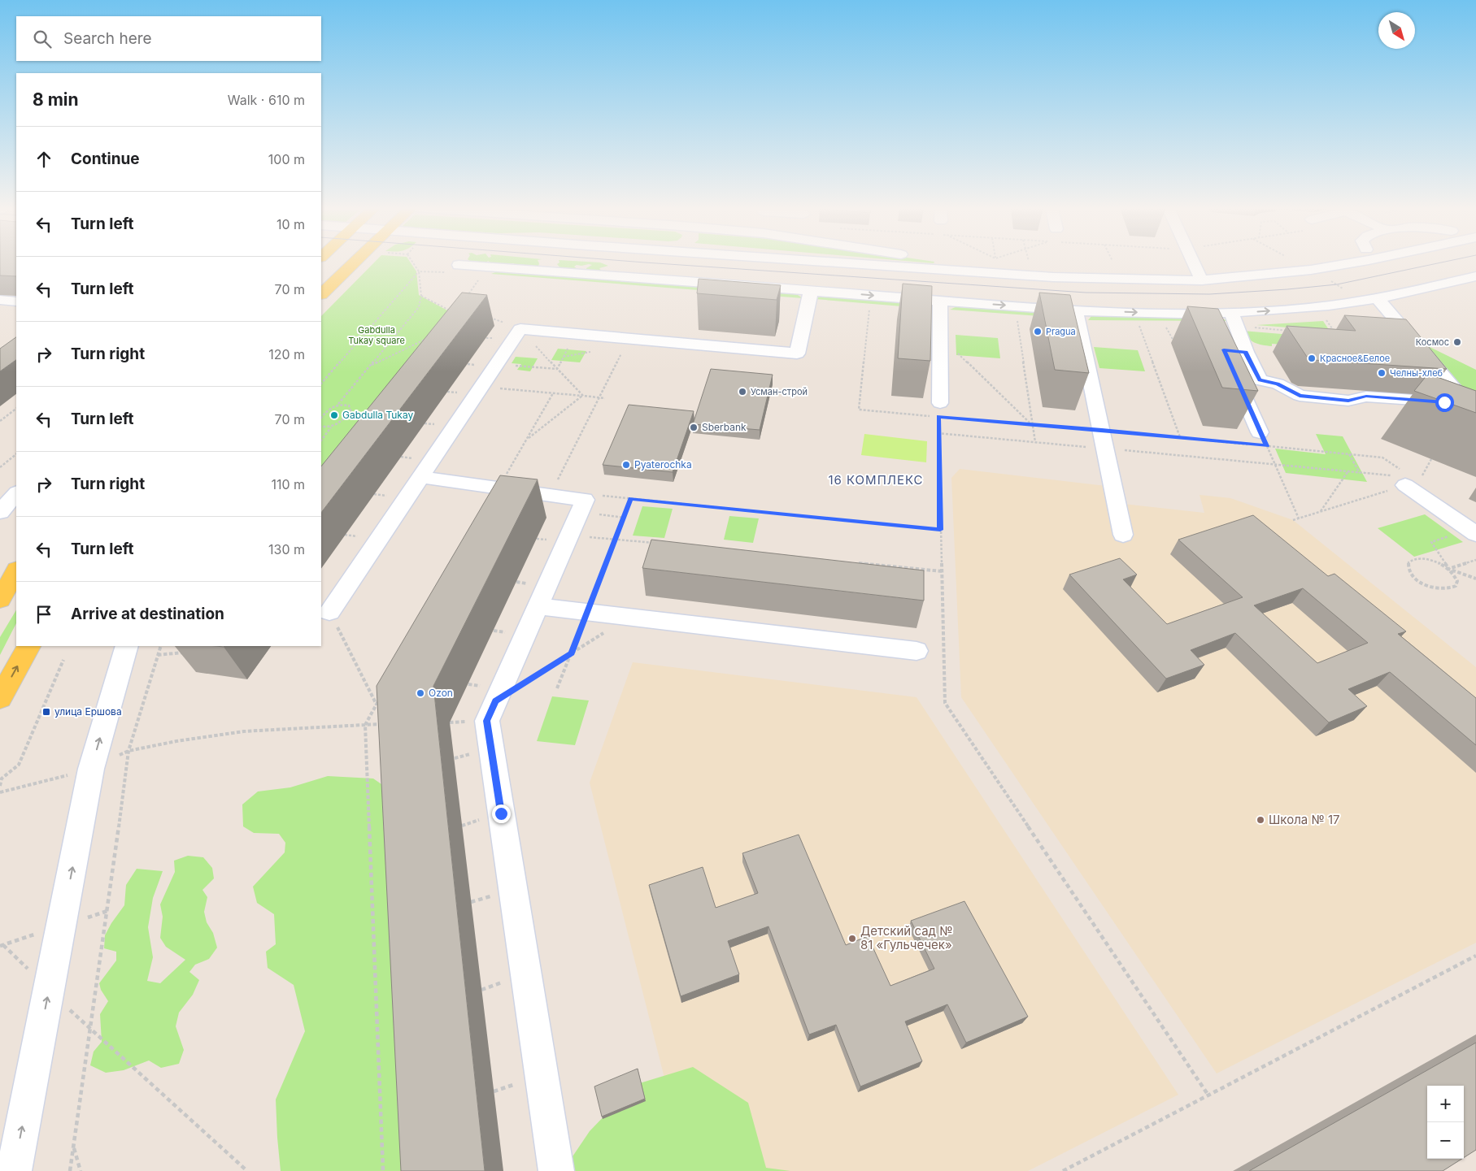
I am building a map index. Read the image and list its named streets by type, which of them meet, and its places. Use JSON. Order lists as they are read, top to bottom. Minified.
{"districts":["16 КОМПЛЕКС"],"parks":["Gabdulla Tukay square"],"places":{"other":["Pragua","Космос","Красное&Белое","Челны-хлеб","Усман-строй","Gabdulla Tukay","Sberbank","Pyaterochka","Ozon","Школа № 17","Детский сад № 81 «Гульчечек»"],"transit":["улица Ершова"]},"north":"bottom right","page":{"search":"Search here","heading":["8 min","Walk · 610 m"],"list":[["Continue","100 m"],["Turn left","10 m"],["Turn left","70 m"],["Turn right","120 m"],["Turn left","70 m"],["Turn right","110 m"],["Turn left","130 m"],"Arrive at destination"],"map_buttons":["+","−"]}}
